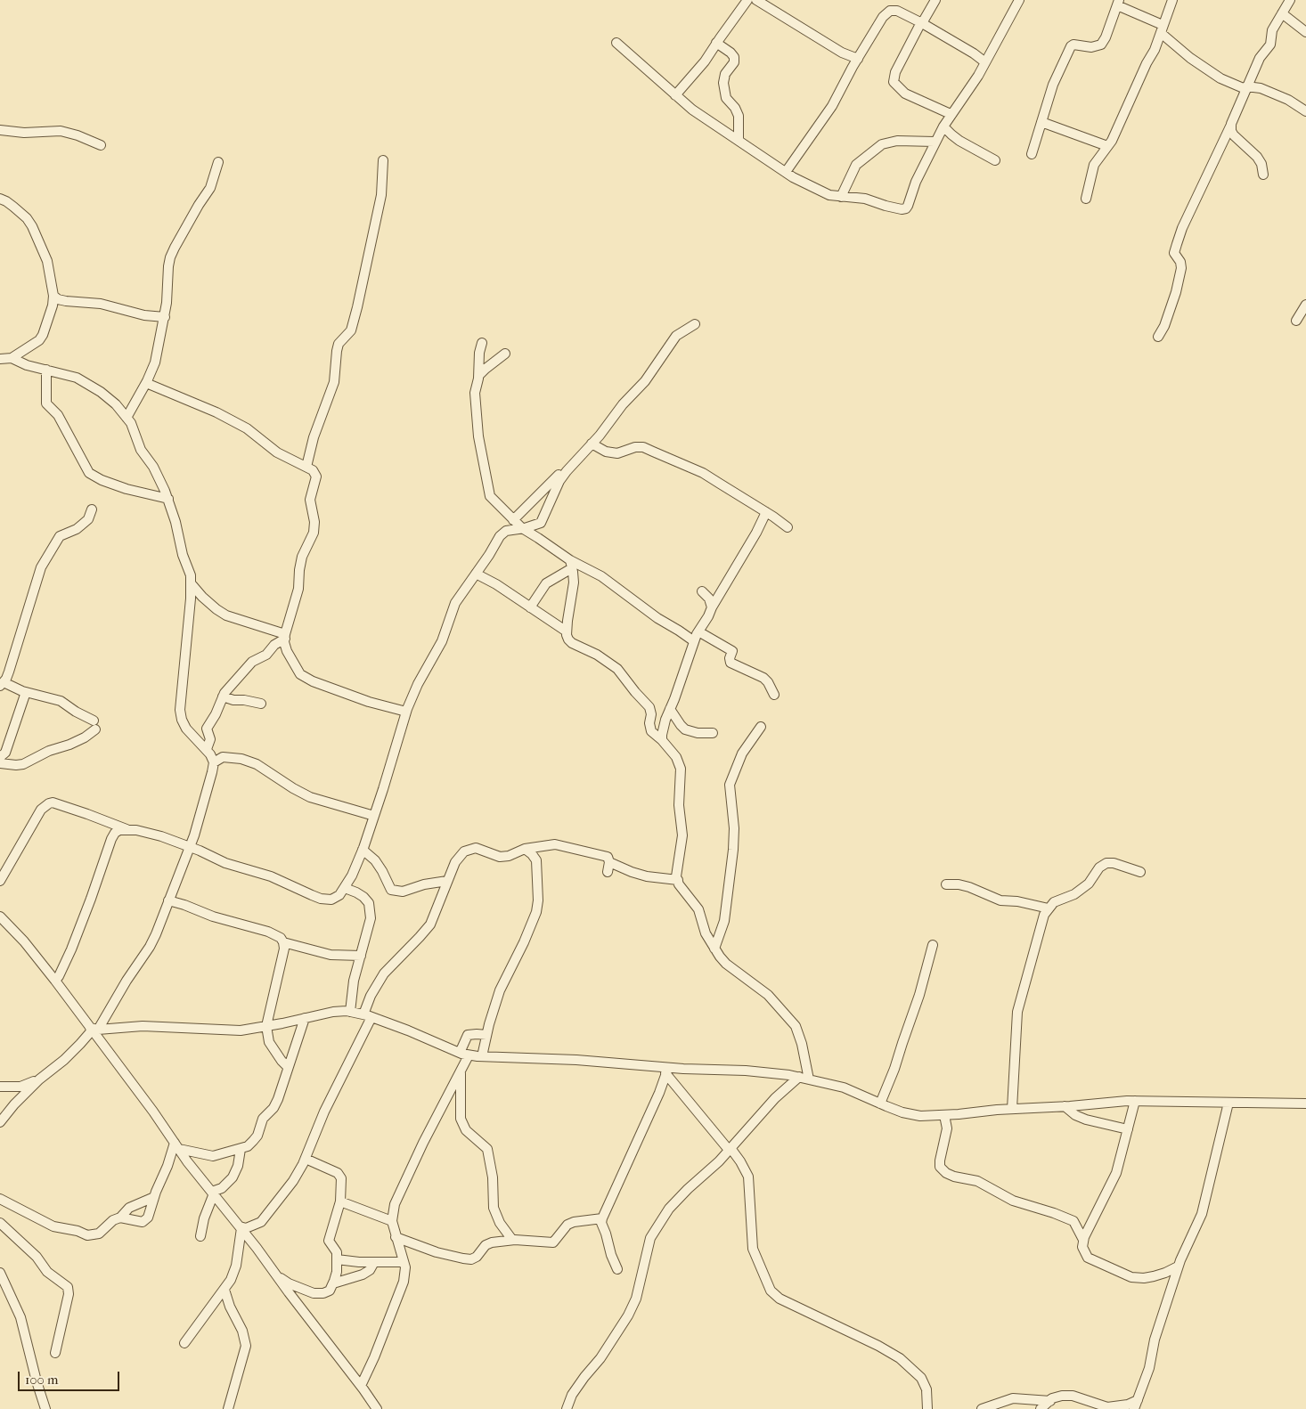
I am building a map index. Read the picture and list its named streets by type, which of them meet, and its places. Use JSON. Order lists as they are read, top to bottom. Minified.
{"scale_bar":"100 m"}
